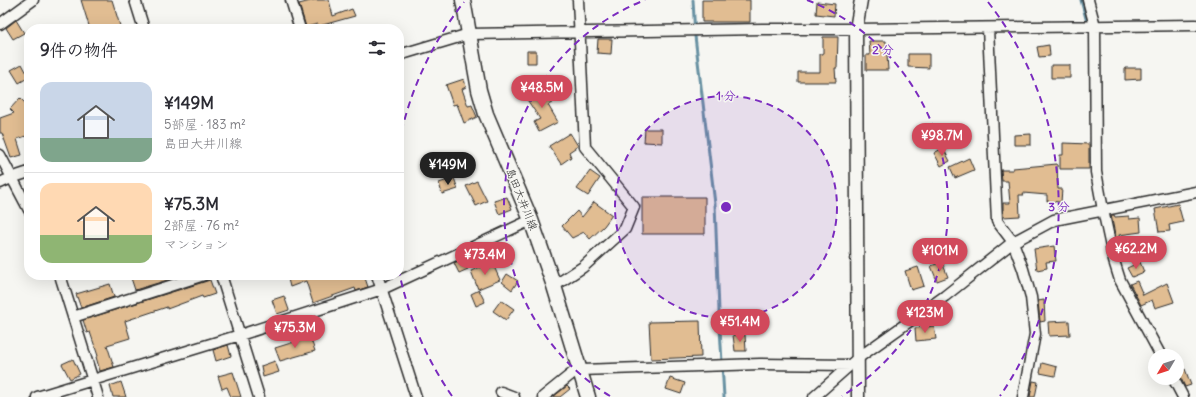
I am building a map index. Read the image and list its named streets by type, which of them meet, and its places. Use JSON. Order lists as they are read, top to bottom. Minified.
{"streets":{"main road":["島田大井川線"]},"north":"bottom left","page":{"heading":"9件の物件","list":[{"name":"¥149M","note":"5部屋 · 183 m² · 島田大井川線"},{"name":"¥75.3M","note":"2部屋 · 76 m² · マンション"}],"price":["¥48.5M","¥98.7M","¥149M","¥62.2M","¥101M","¥73.4M","¥123M","¥51.4M","¥75.3M"]},"rings":["2 分","1 分","3 分"]}
